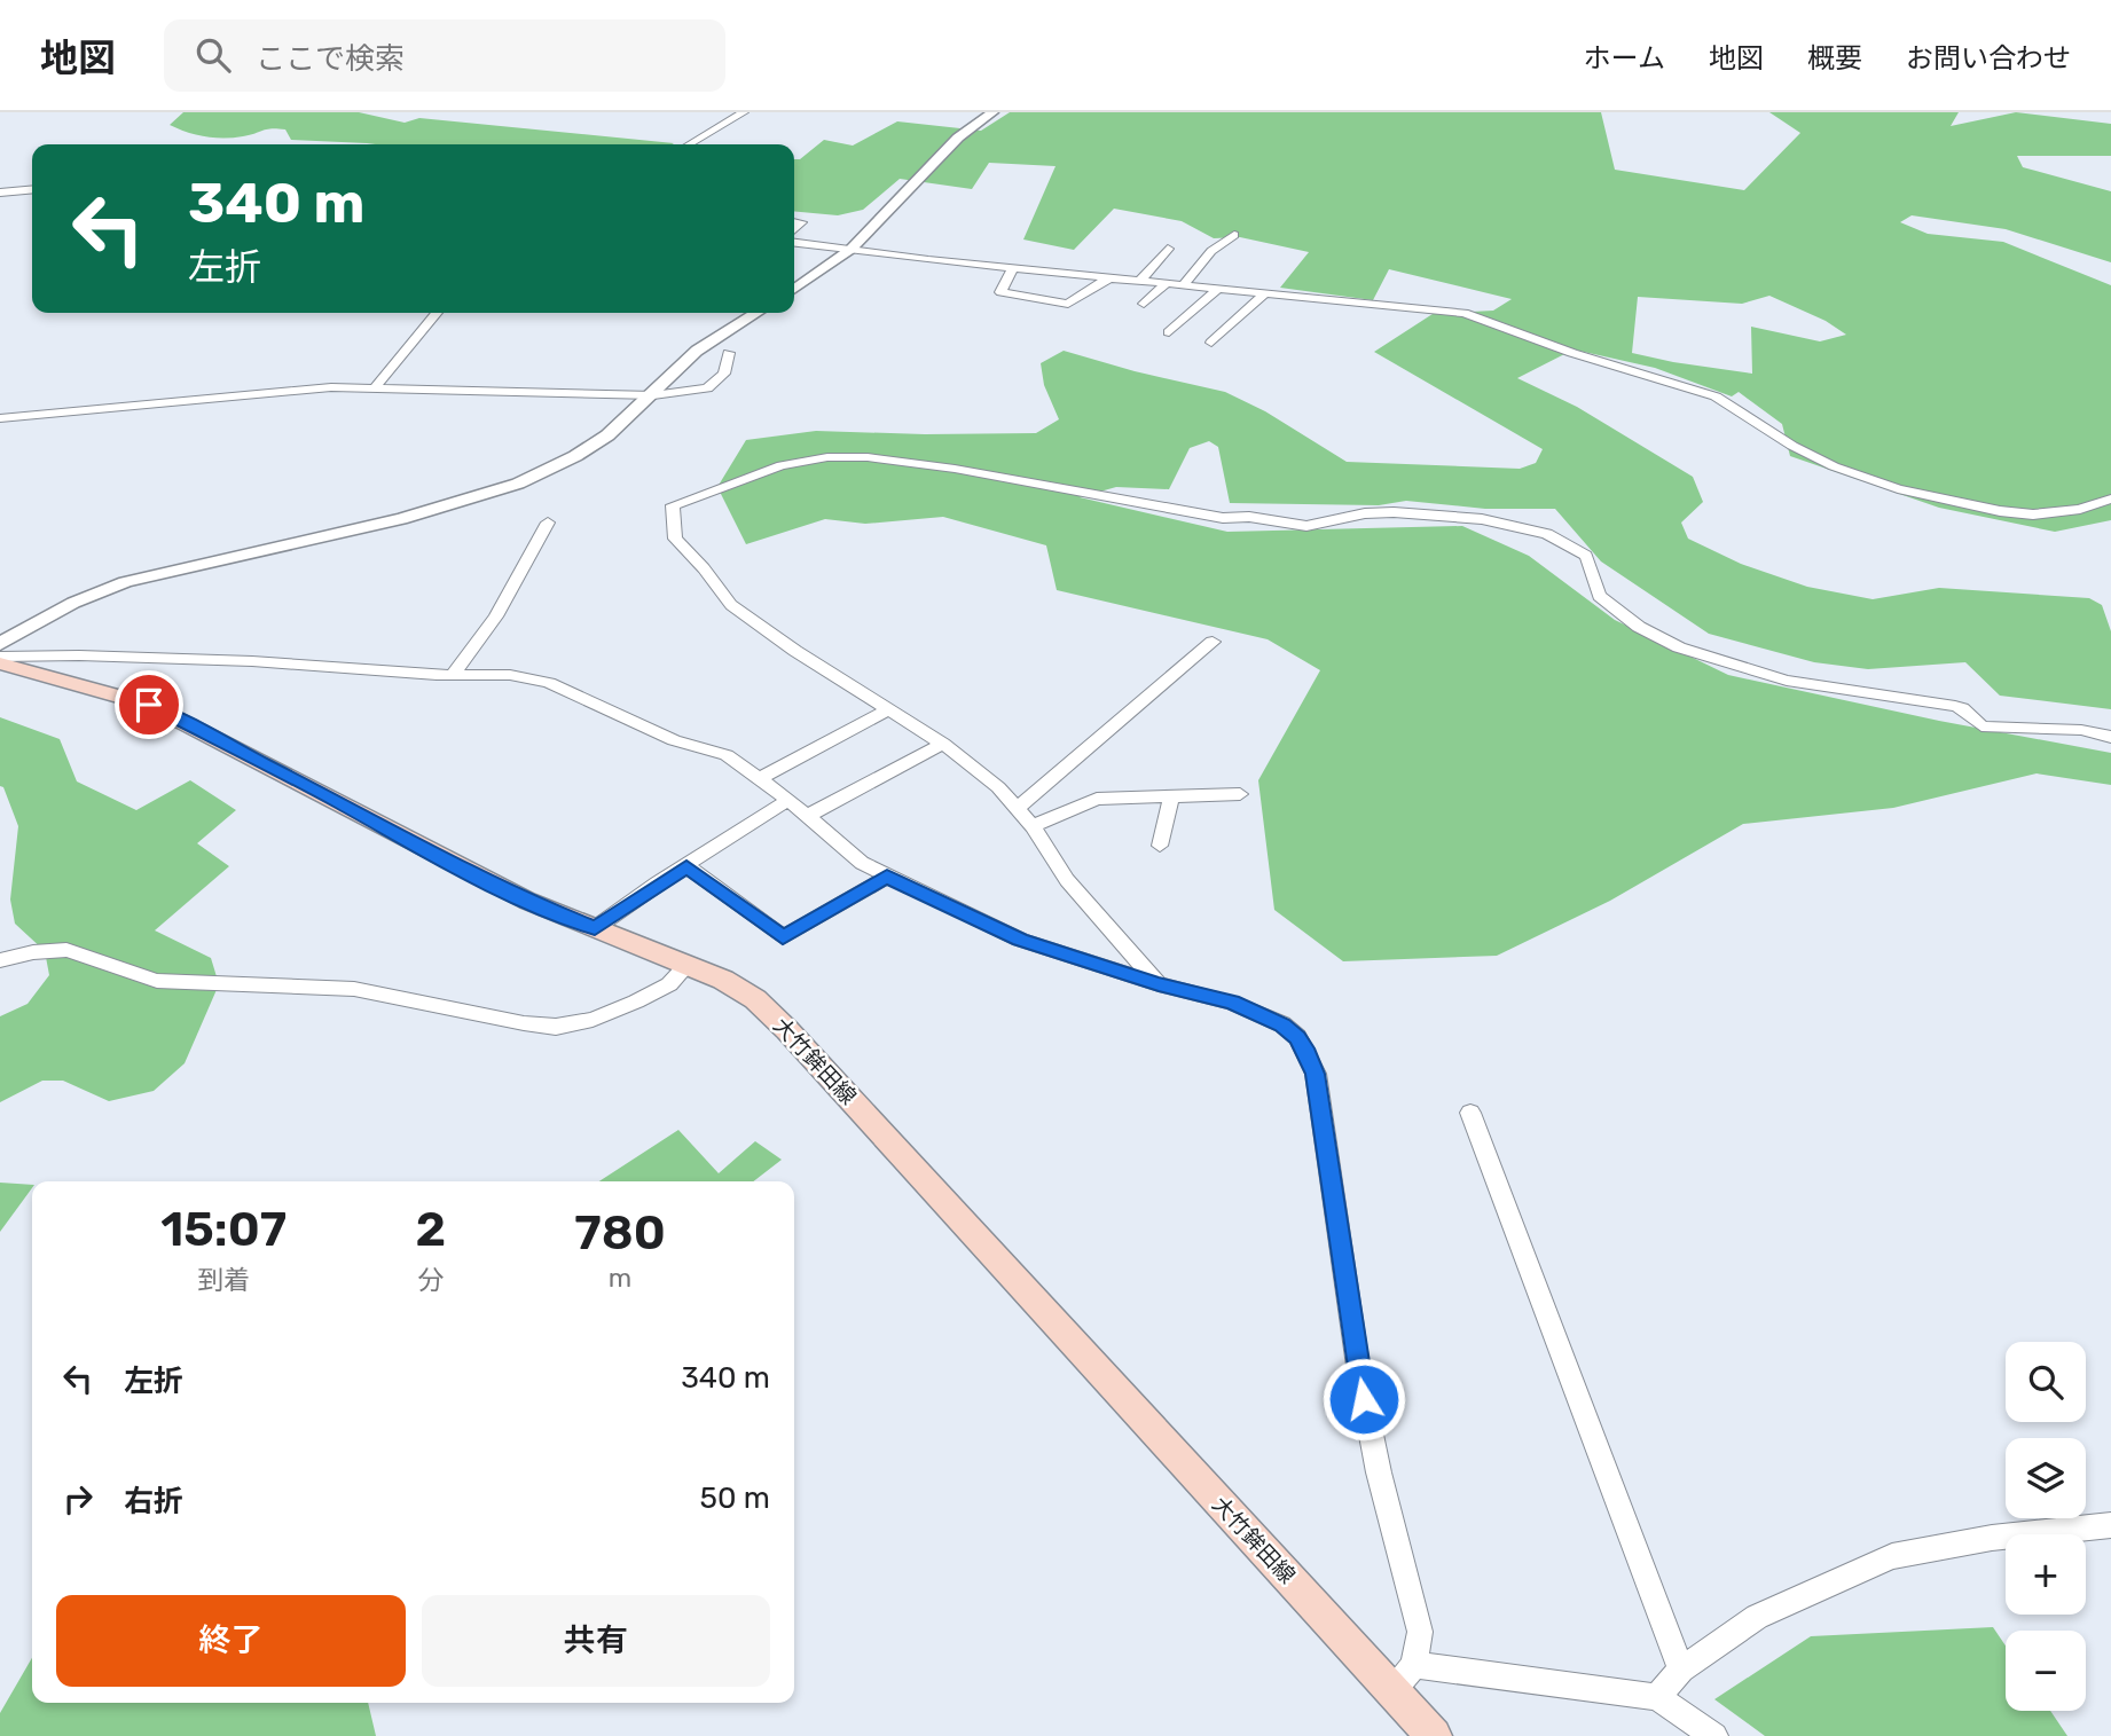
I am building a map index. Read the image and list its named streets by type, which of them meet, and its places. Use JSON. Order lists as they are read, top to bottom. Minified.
{"streets":{"main road":["大竹鉾田線"]},"page":{"header":"地図","search":"ここで検索","nav":["ホーム","地図","概要","お問い合わせ"],"turn":["340 m","左折"],"eta":["15:07","到着","2","分","780","m"],"list":[{"name":"左折","value":"340 m"},{"name":"右折","value":"50 m"}],"map_buttons":["+","−"],"buttons":["終了","共有"]}}
